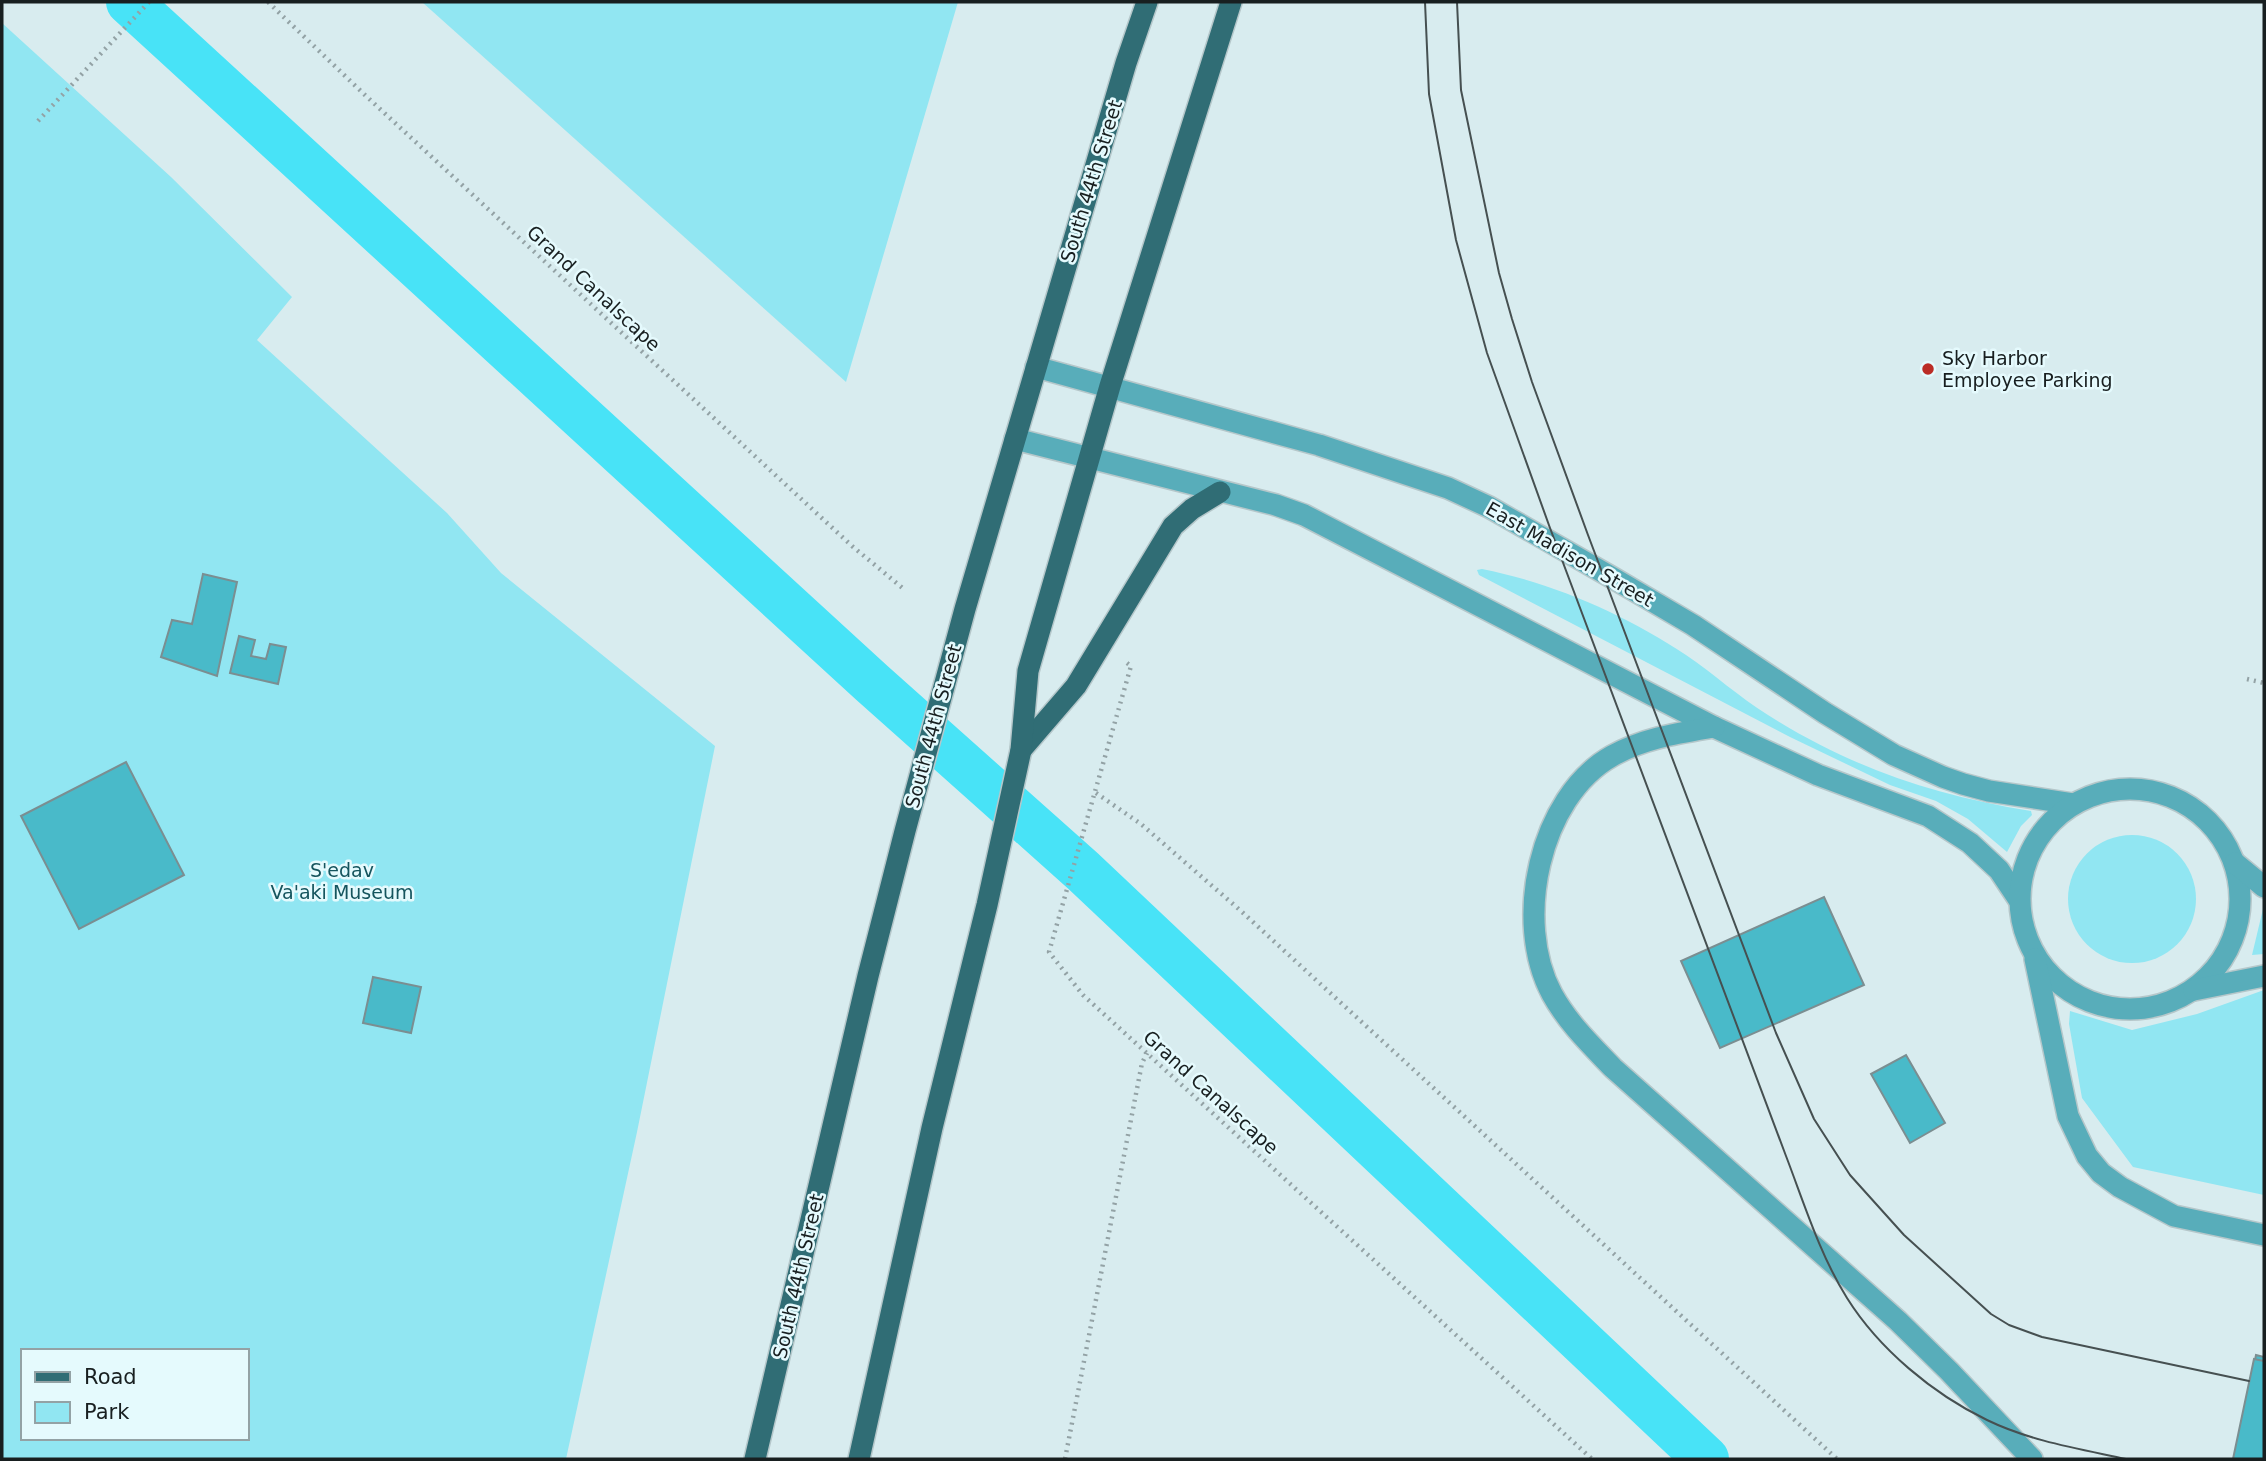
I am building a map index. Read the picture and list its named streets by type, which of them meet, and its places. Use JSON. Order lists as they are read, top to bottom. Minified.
{"streets":{"main road":["South 44th Street"],"street":["East Madison Street"],"path":["Grand Canalscape"]},"crossings":[["South 44th Street","East Madison Street"]],"parks":["S'edav Va'aki Museum"],"places":["Sky Harbor Employee Parking"],"legend":["Road","Park"]}
